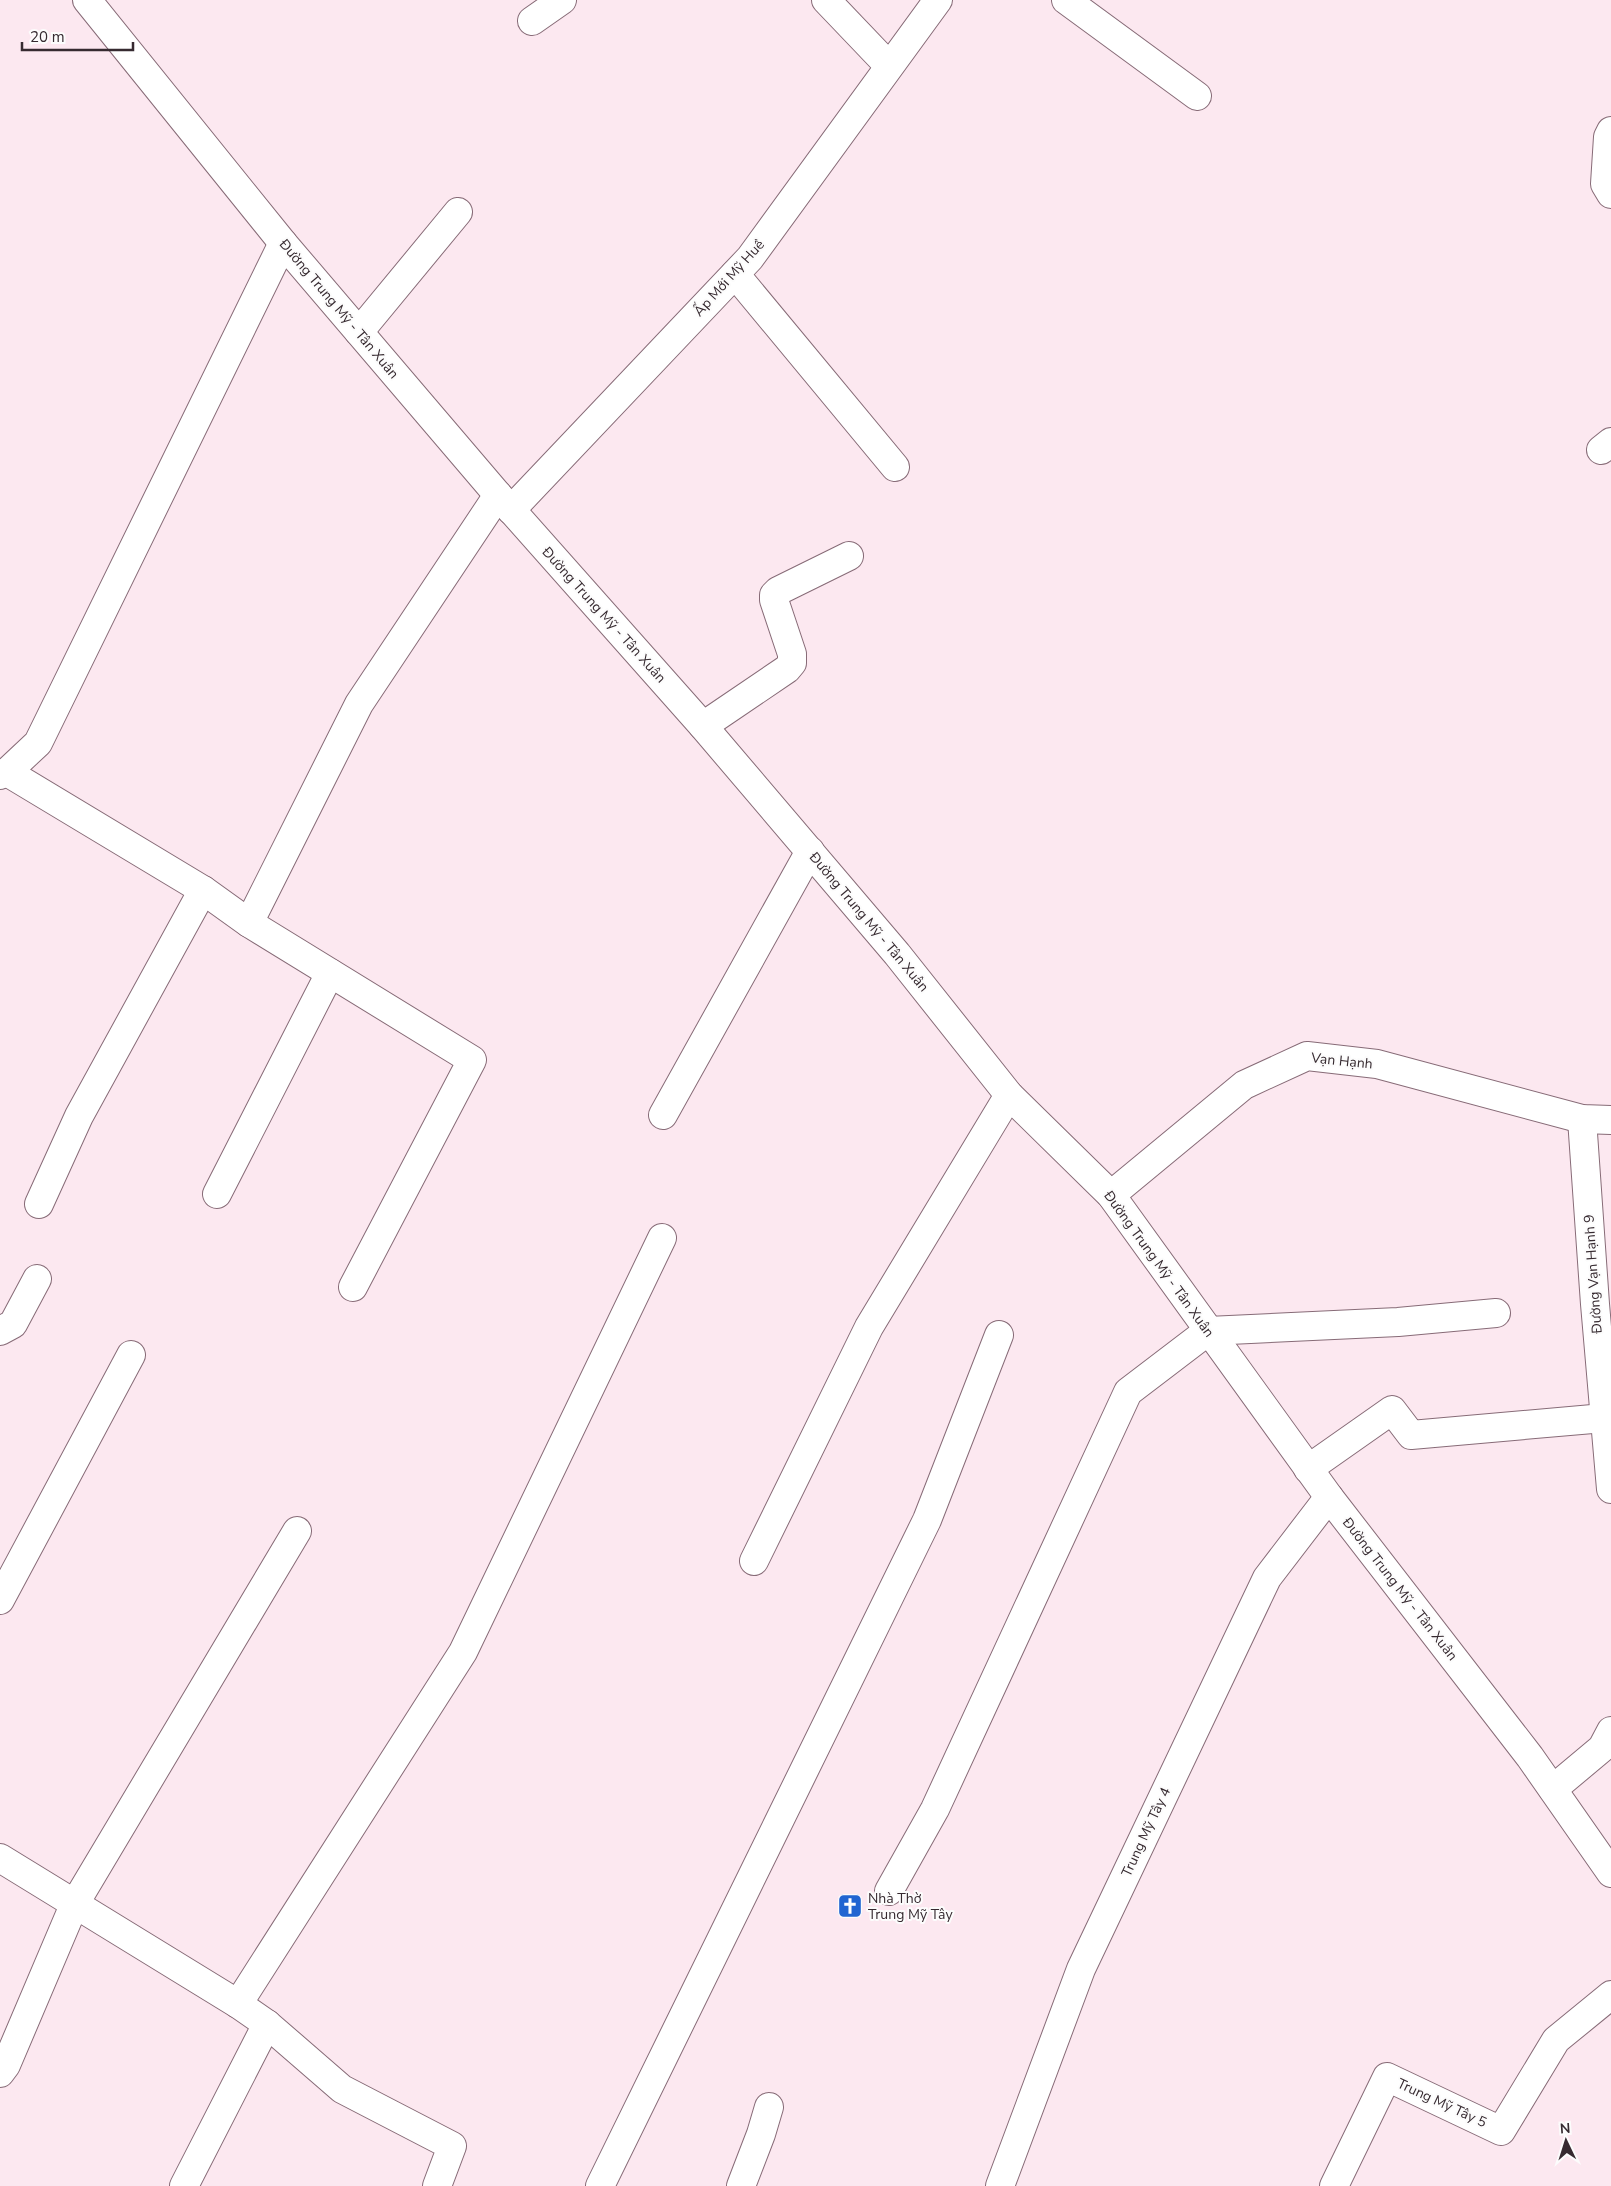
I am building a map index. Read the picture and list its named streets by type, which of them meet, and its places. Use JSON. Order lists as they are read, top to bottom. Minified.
{"streets":{"street":["Ấp Mới Mỹ Huề","Đường Trung Mỹ - Tân Xuân","Vạn Hạnh","Đường Vạn Hạnh 9","Trung Mỹ Tây 4","Trung Mỹ Tây 5"]},"crossings":[["Ấp Mới Mỹ Huề","Đường Trung Mỹ - Tân Xuân"],["Đường Trung Mỹ - Tân Xuân","Vạn Hạnh"],["Đường Trung Mỹ - Tân Xuân","Trung Mỹ Tây 4"],["Vạn Hạnh","Đường Vạn Hạnh 9"]],"places":{"church":["Nhà Thờ Trung Mỹ Tây"]},"scale_bar":"20 m","north":"top"}
